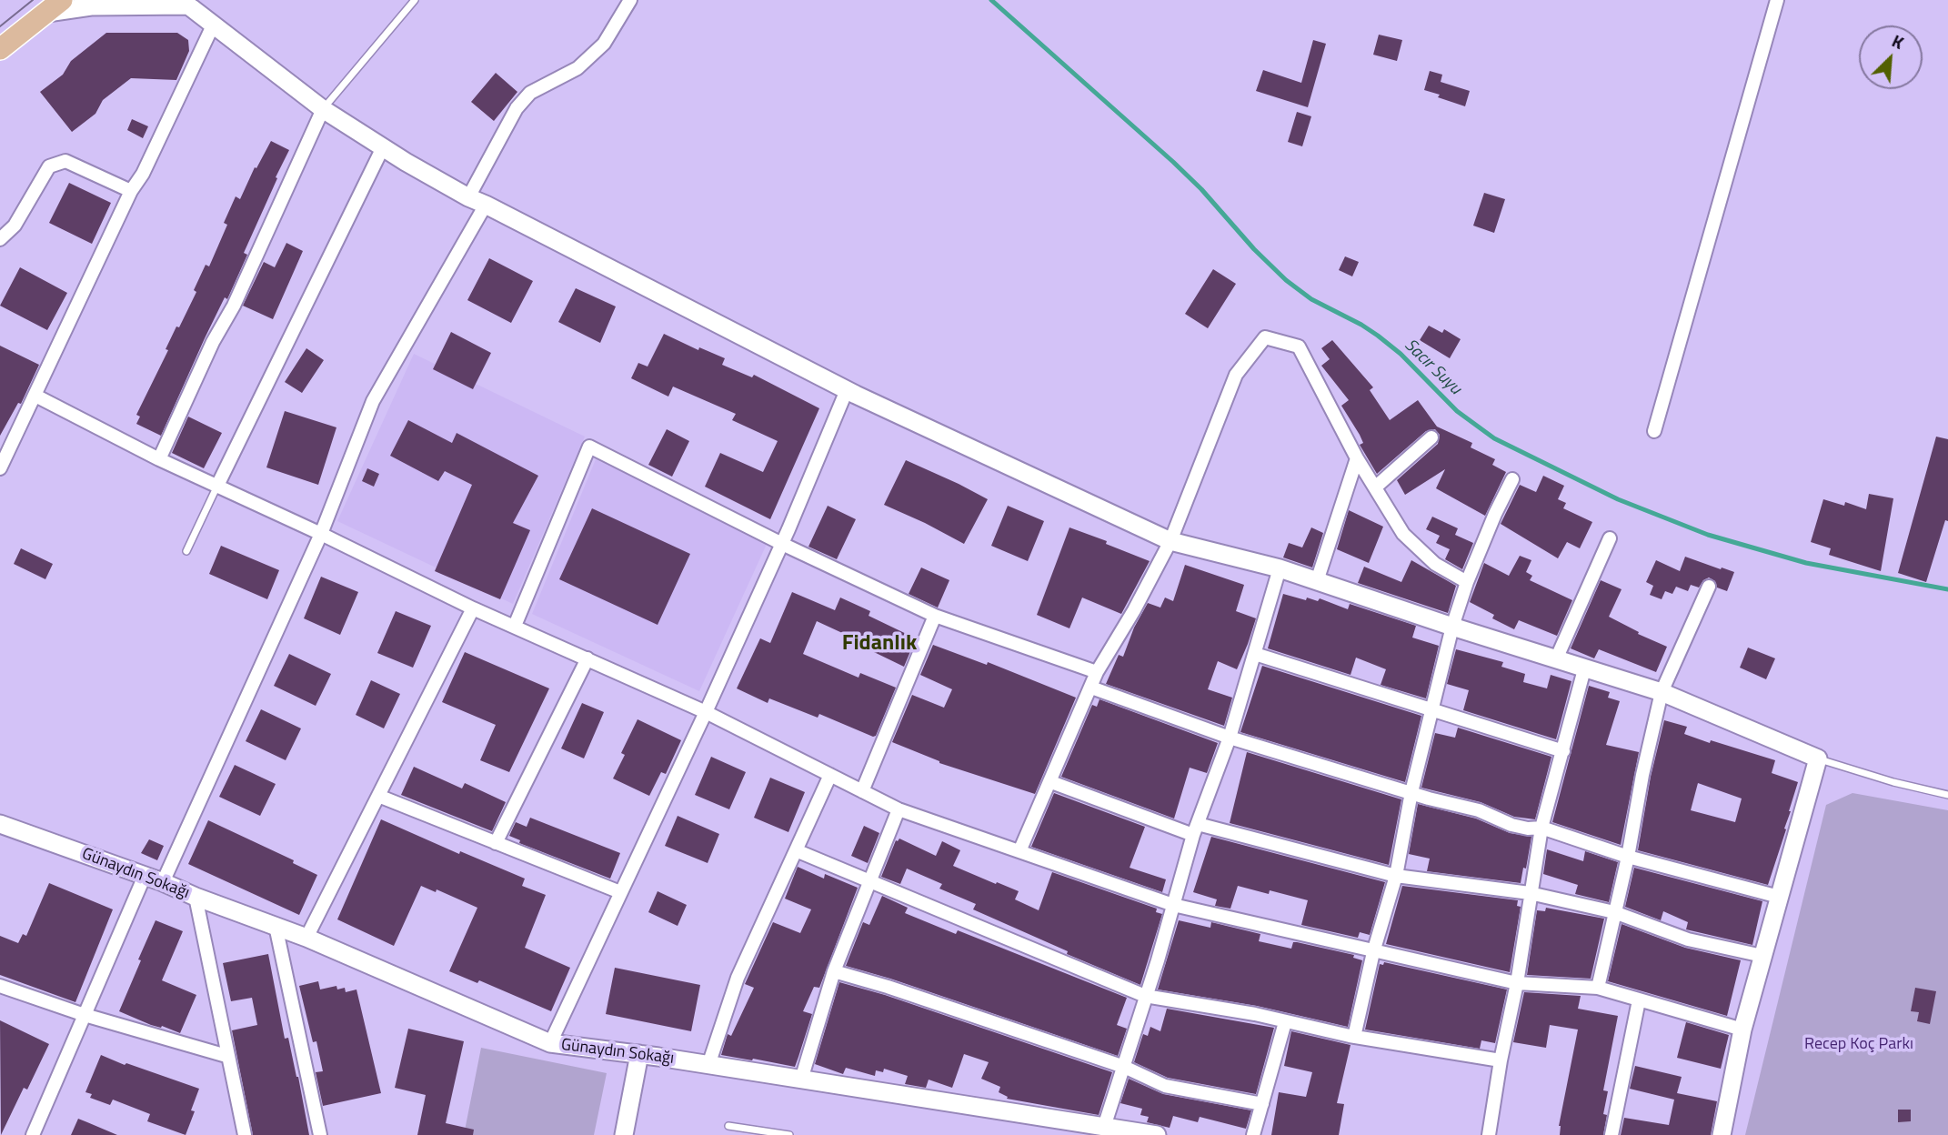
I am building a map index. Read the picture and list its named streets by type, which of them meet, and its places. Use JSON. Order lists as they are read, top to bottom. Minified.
{"streets":{"street":["Günaydın Sokağı"]},"districts":["Fidanlık"],"water":["Sacır Suyu"],"parks":["Recep Koç Parkı"],"north":"top right"}
